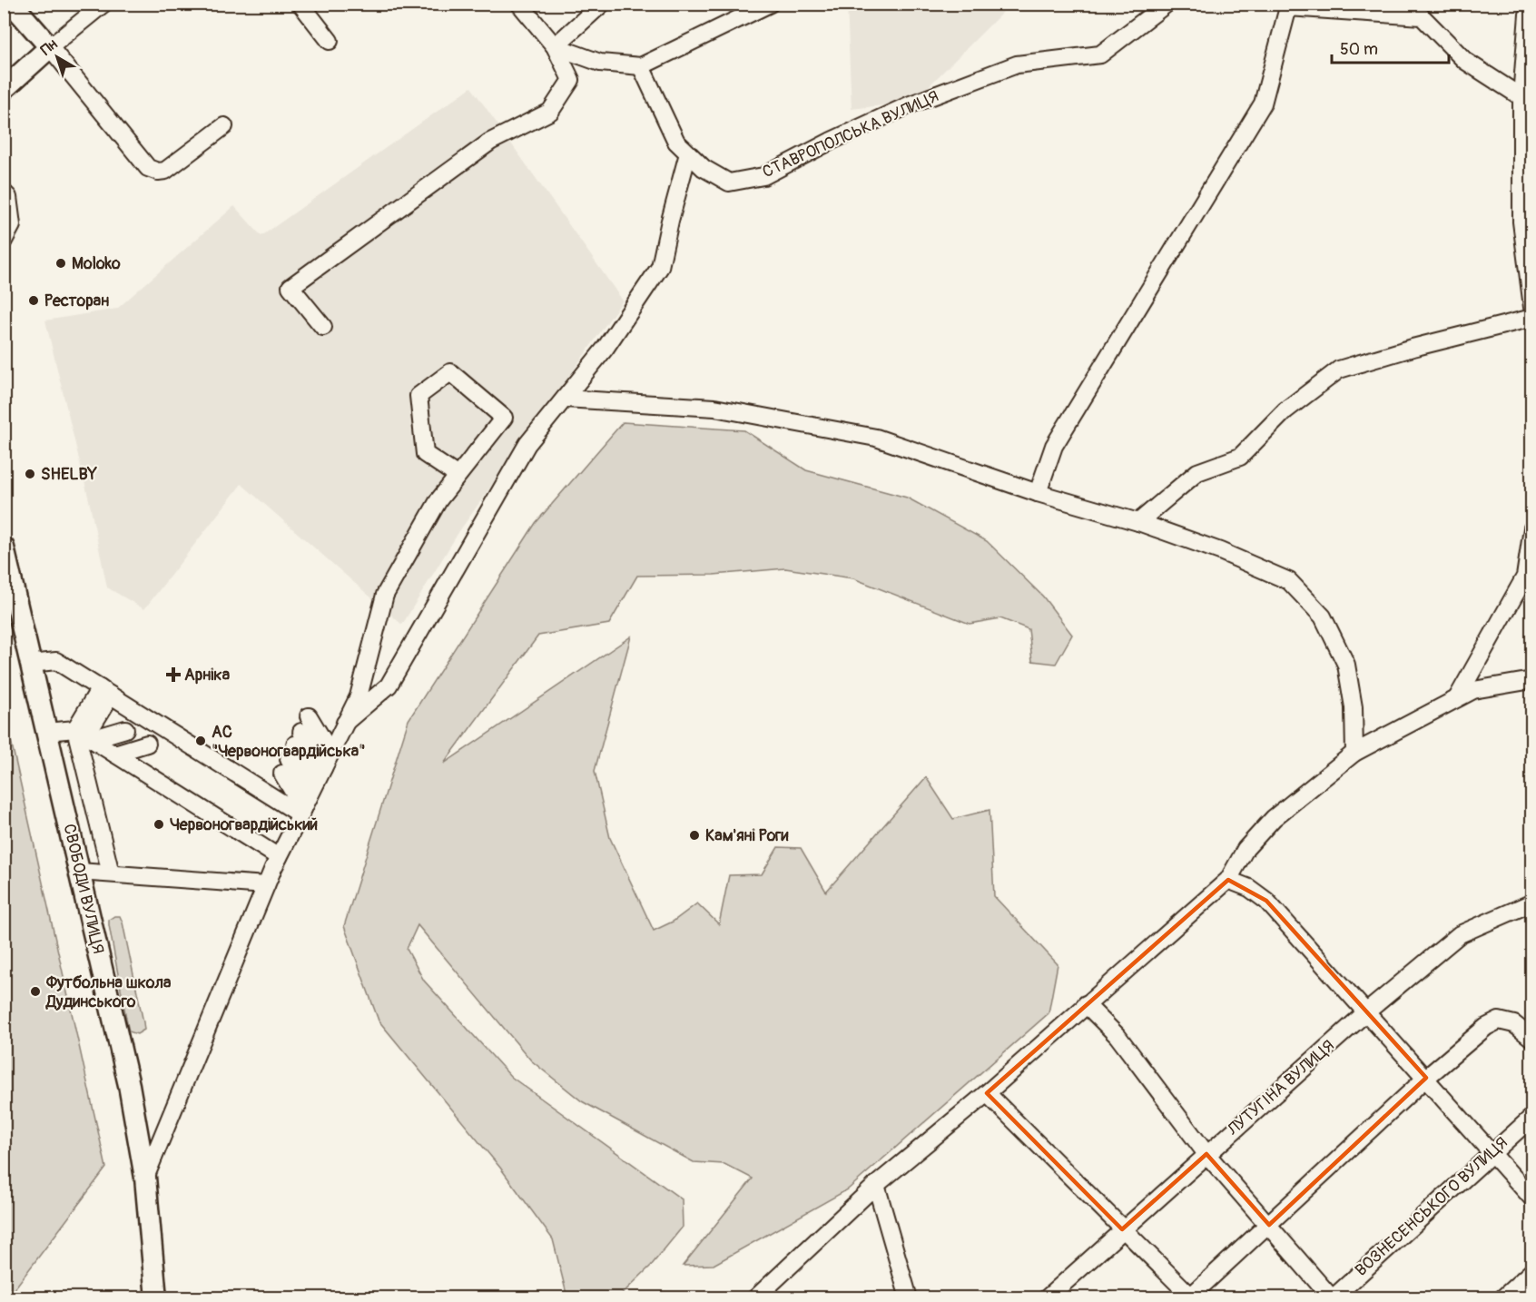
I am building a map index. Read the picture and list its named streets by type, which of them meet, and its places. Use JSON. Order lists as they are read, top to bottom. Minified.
{"streets":{"main road":["СВОБОДИ ВУЛИЦЯ"],"street":["СТАВРОПОЛСЬКА ВУЛИЦЯ","ЛУТУГІНА ВУЛИЦЯ","ВОЗНЕСЕНСЬКОГО ВУЛИЦЯ"]},"places":{"other":["Moloko","Ресторан","SHELBY","АС \"Червоногвардійська\"","Червоногвардійський","Кам'яні Роги","Футбольна школа Дудинського"],"health":["Арніка"]},"scale_bar":"50 m","north":"top left"}
